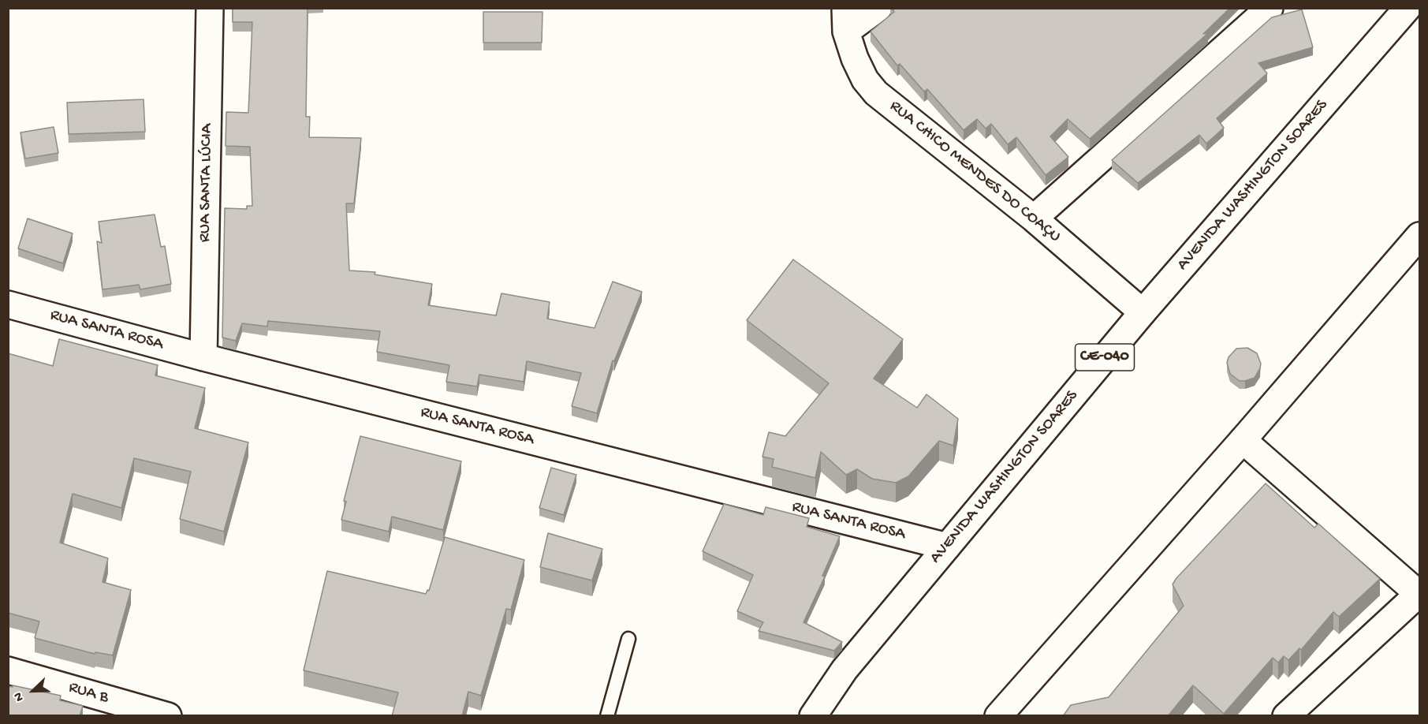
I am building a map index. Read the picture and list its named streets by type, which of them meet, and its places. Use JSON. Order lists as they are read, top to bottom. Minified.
{"streets":{"main road":["RUA CHICO MENDES DO COAÇU","RUA SANTA LÚCIA","AVENIDA WASHINGTON SOARES","RUA SANTA ROSA","CE-040","RUA B"]},"crossings":[["RUA CHICO MENDES DO COAÇU","AVENIDA WASHINGTON SOARES"],["RUA SANTA LÚCIA","RUA SANTA ROSA"],["AVENIDA WASHINGTON SOARES","RUA SANTA ROSA"]],"north":"bottom left"}
